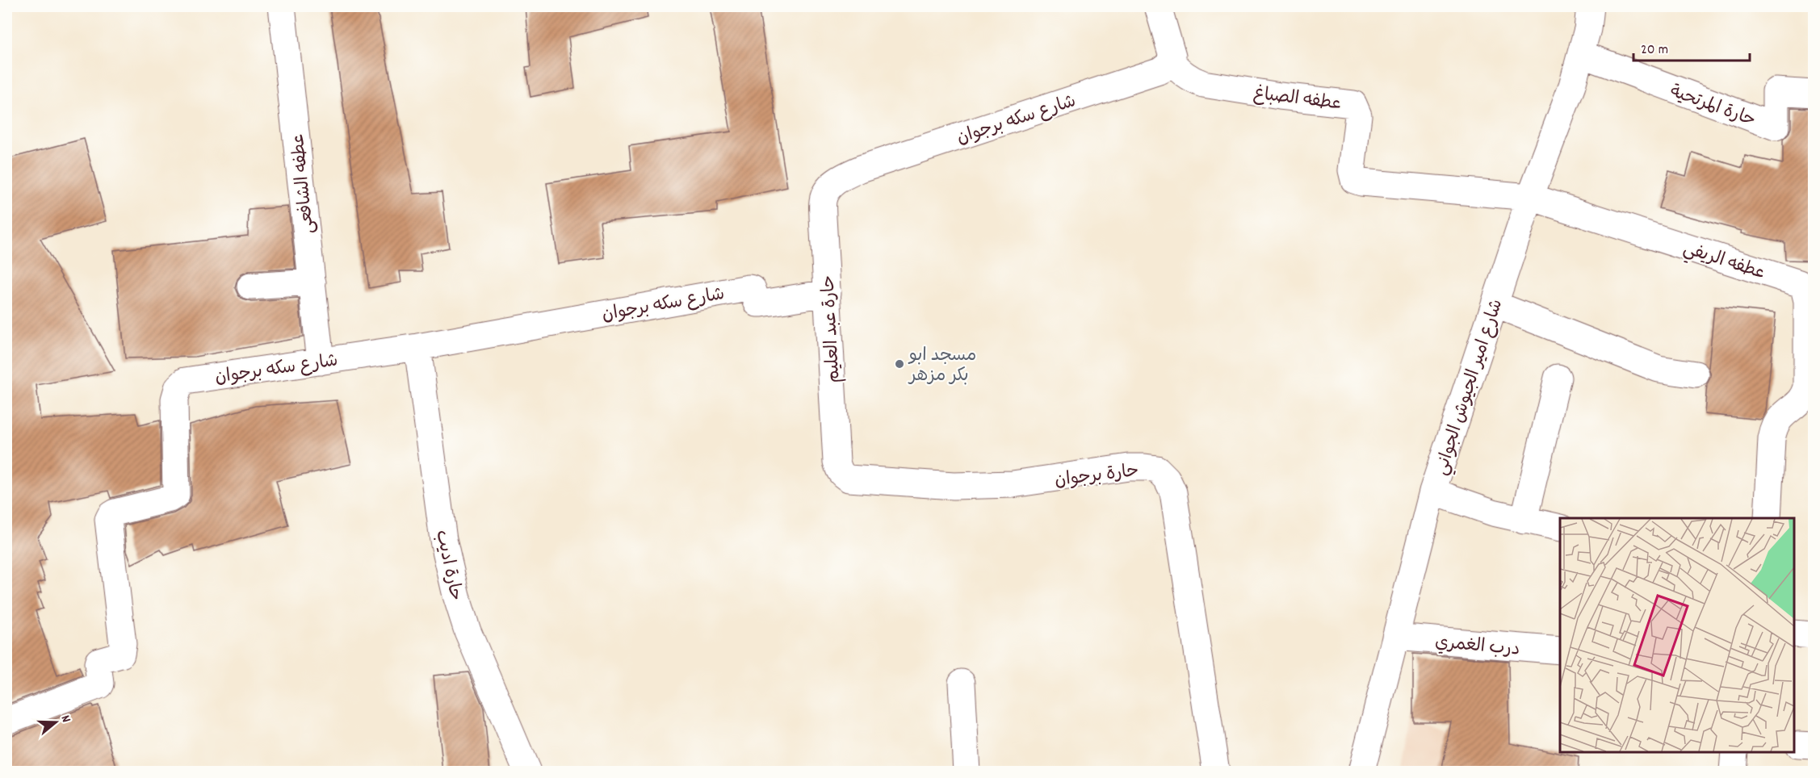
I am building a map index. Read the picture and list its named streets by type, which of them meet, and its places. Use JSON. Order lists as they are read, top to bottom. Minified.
{"streets":{"street":["عطفه الصباغ","حارة المرتحية","شارع سكه برجوان","عطفه الشافعى","عطفه الريفي","حارة عبد العليم","شارع امير الجيوش الجواني","حارة برجوان","حارة اديب","درب الغمري"]},"crossings":[["عطفه الصباغ","شارع سكه برجوان"],["عطفه الصباغ","عطفه الريفي"],["عطفه الصباغ","شارع امير الجيوش الجواني"],["حارة المرتحية","شارع امير الجيوش الجواني"],["شارع سكه برجوان","عطفه الشافعى"],["شارع سكه برجوان","حارة عبد العليم"],["شارع سكه برجوان","حارة اديب"],["عطفه الريفي","شارع امير الجيوش الجواني"],["حارة عبد العليم","حارة برجوان"],["شارع امير الجيوش الجواني","درب الغمري"]],"places":["مسجد ابو بكر مزهر"],"scale_bar":"20 m","north":"right"}
